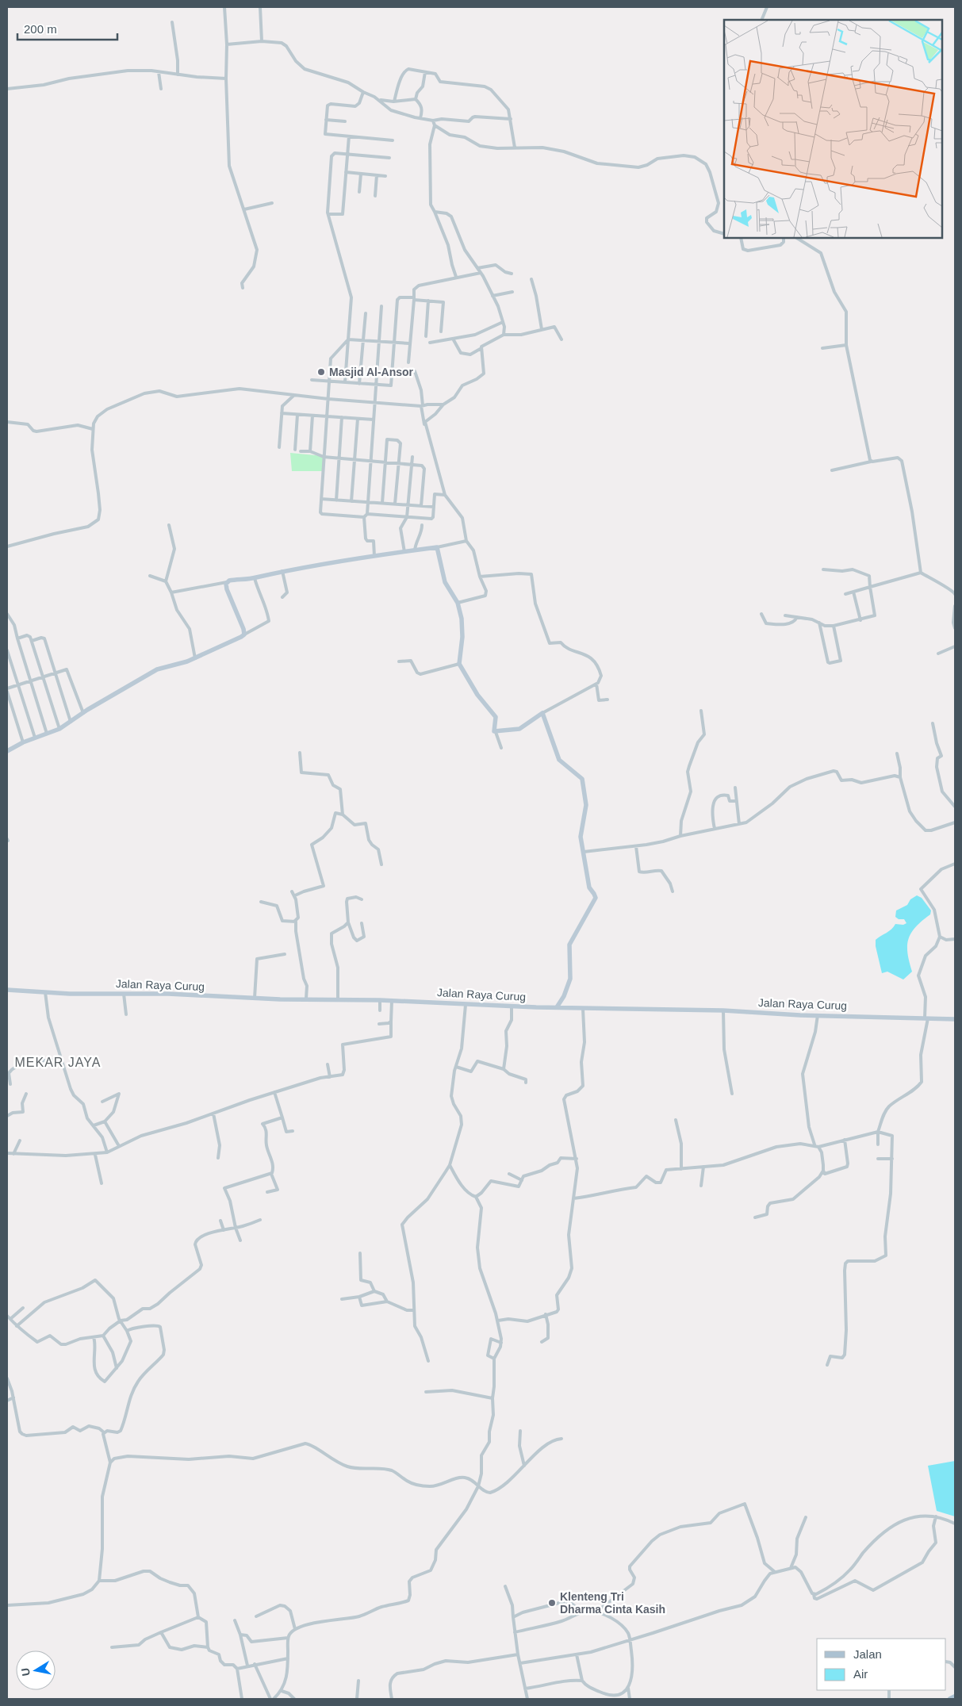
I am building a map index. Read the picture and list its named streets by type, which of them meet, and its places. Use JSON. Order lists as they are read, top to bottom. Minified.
{"streets":{"street":["Jalan Raya Curug"]},"districts":["MEKAR JAYA"],"places":["Masjid Al-Ansor","Klenteng Tri Dharma Cinta Kasih"],"legend":["Jalan","Air"],"scale_bar":"200 m","north":"left"}
